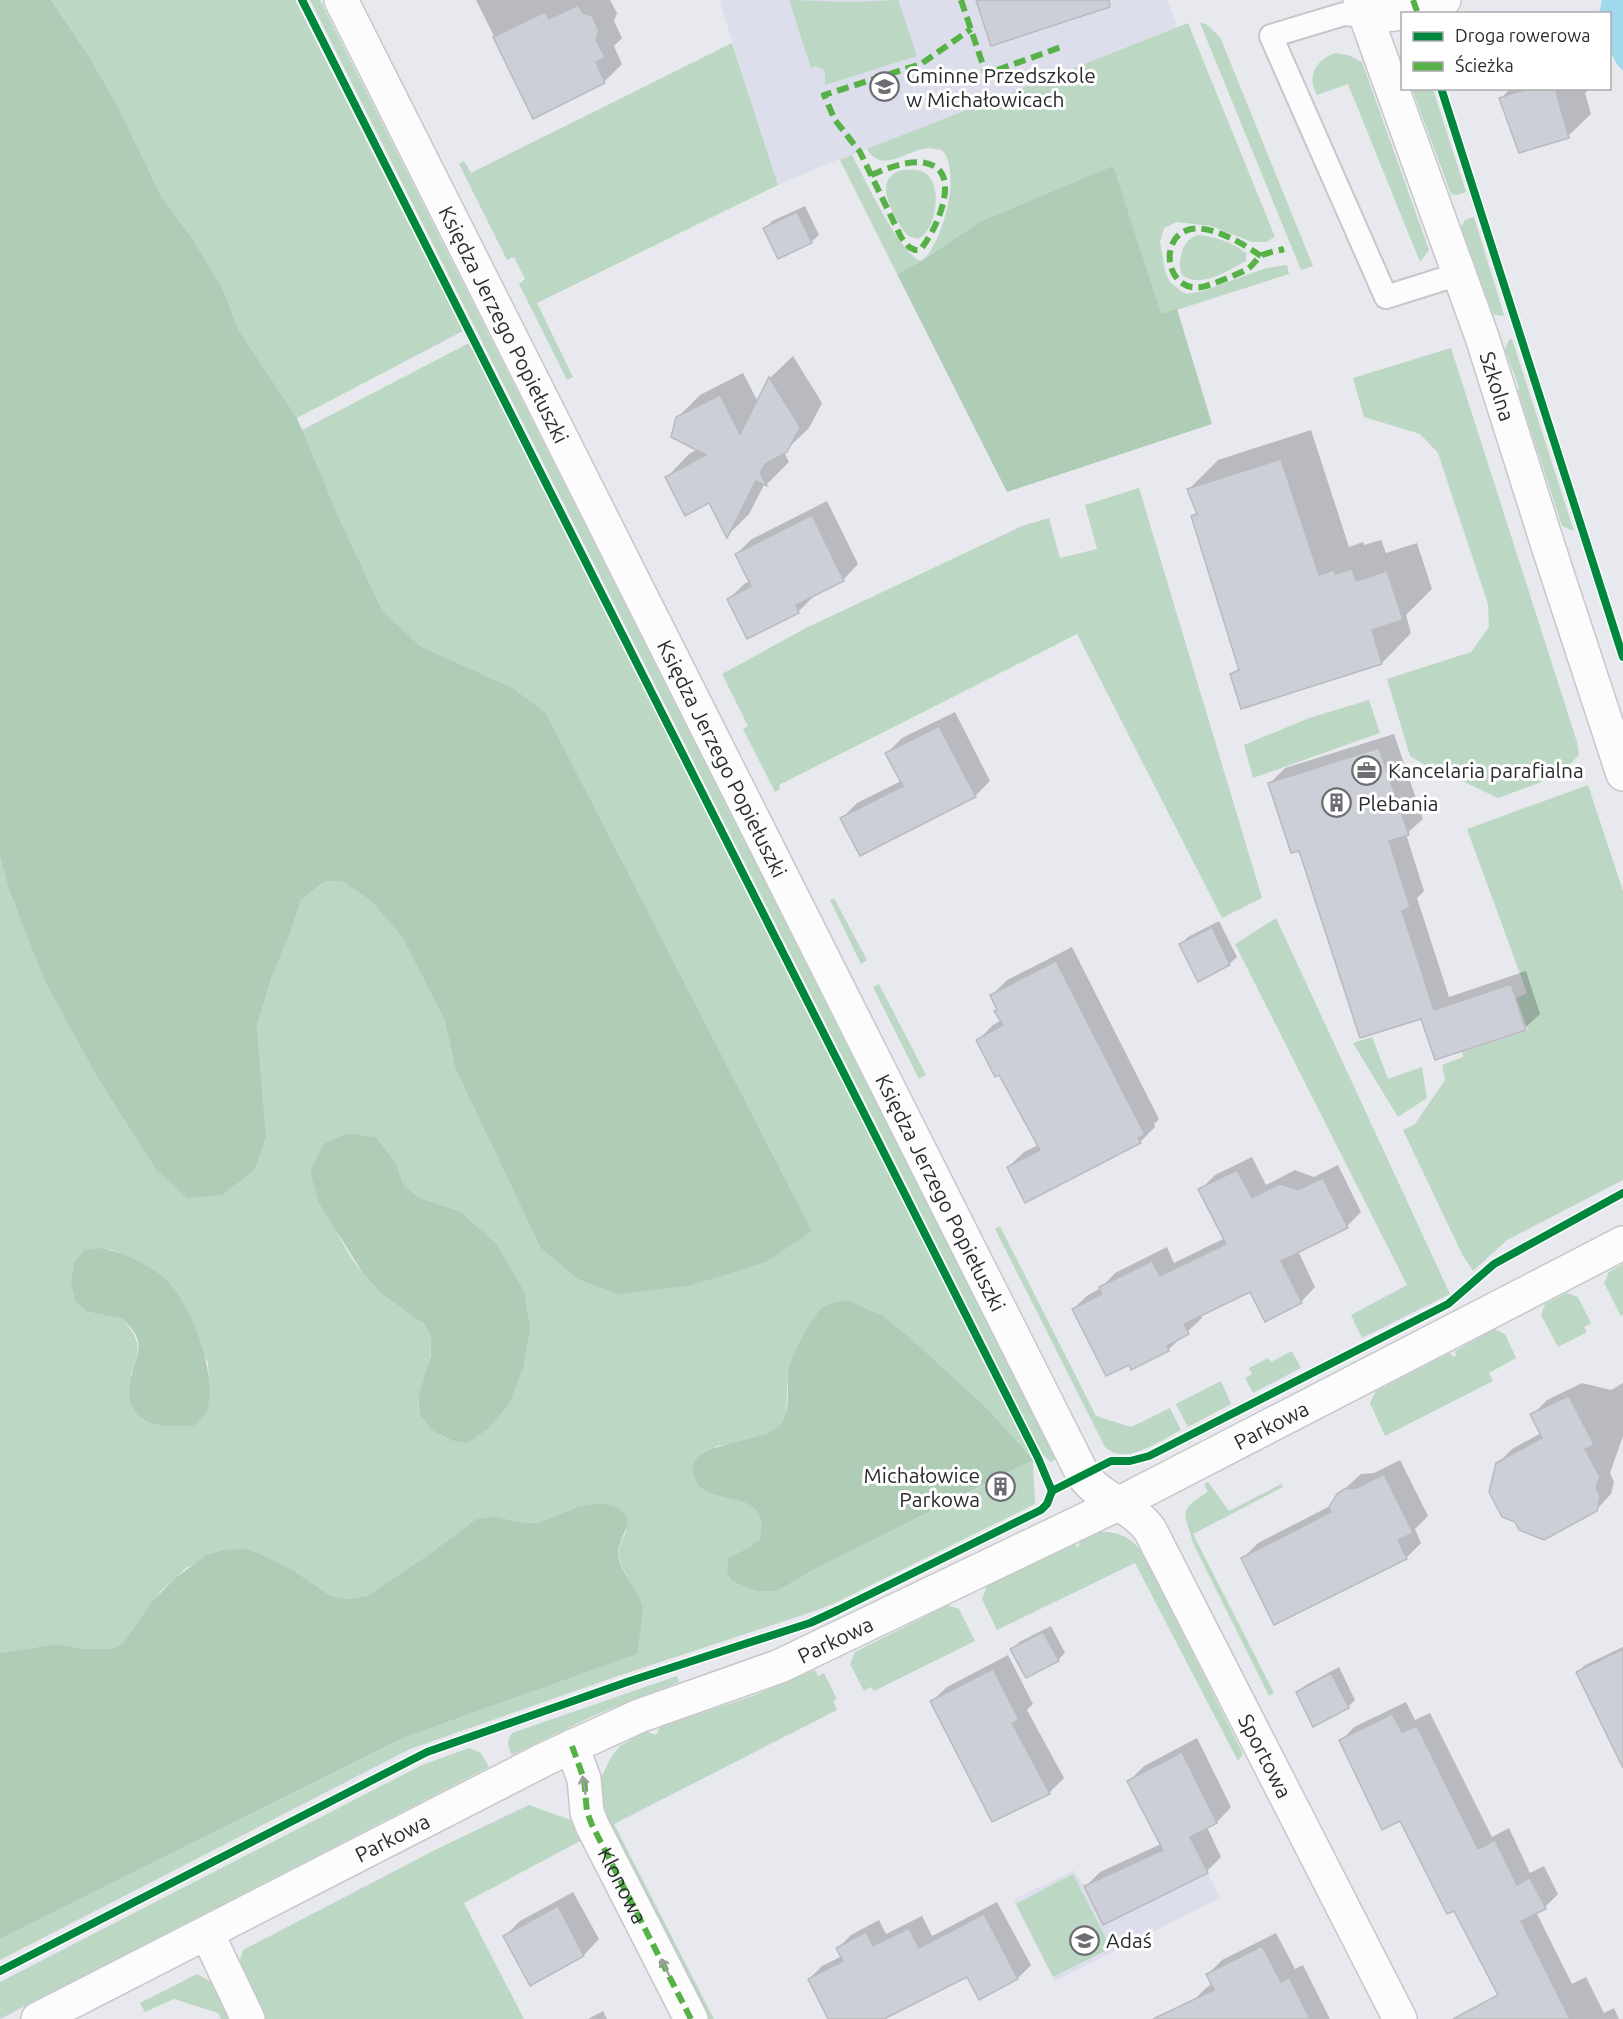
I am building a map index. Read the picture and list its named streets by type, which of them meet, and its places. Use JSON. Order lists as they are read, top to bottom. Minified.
{"streets":{"street":["Księdza Jerzego Popiełuszki","Szkolna","Parkowa","Sportowa","Klonowa"]},"crossings":[["Księdza Jerzego Popiełuszki","Parkowa"],["Księdza Jerzego Popiełuszki","Sportowa"],["Parkowa","Sportowa"],["Parkowa","Klonowa"]],"one_way":["Klonowa"],"places":{"school or university":["Gminne Przedszkole w Michałowicach","Adaś"],"office":["Kancelaria parafialna"],"building":["Plebania","Michałowice Parkowa"]},"legend":["Droga rowerowa","Ścieżka"]}
